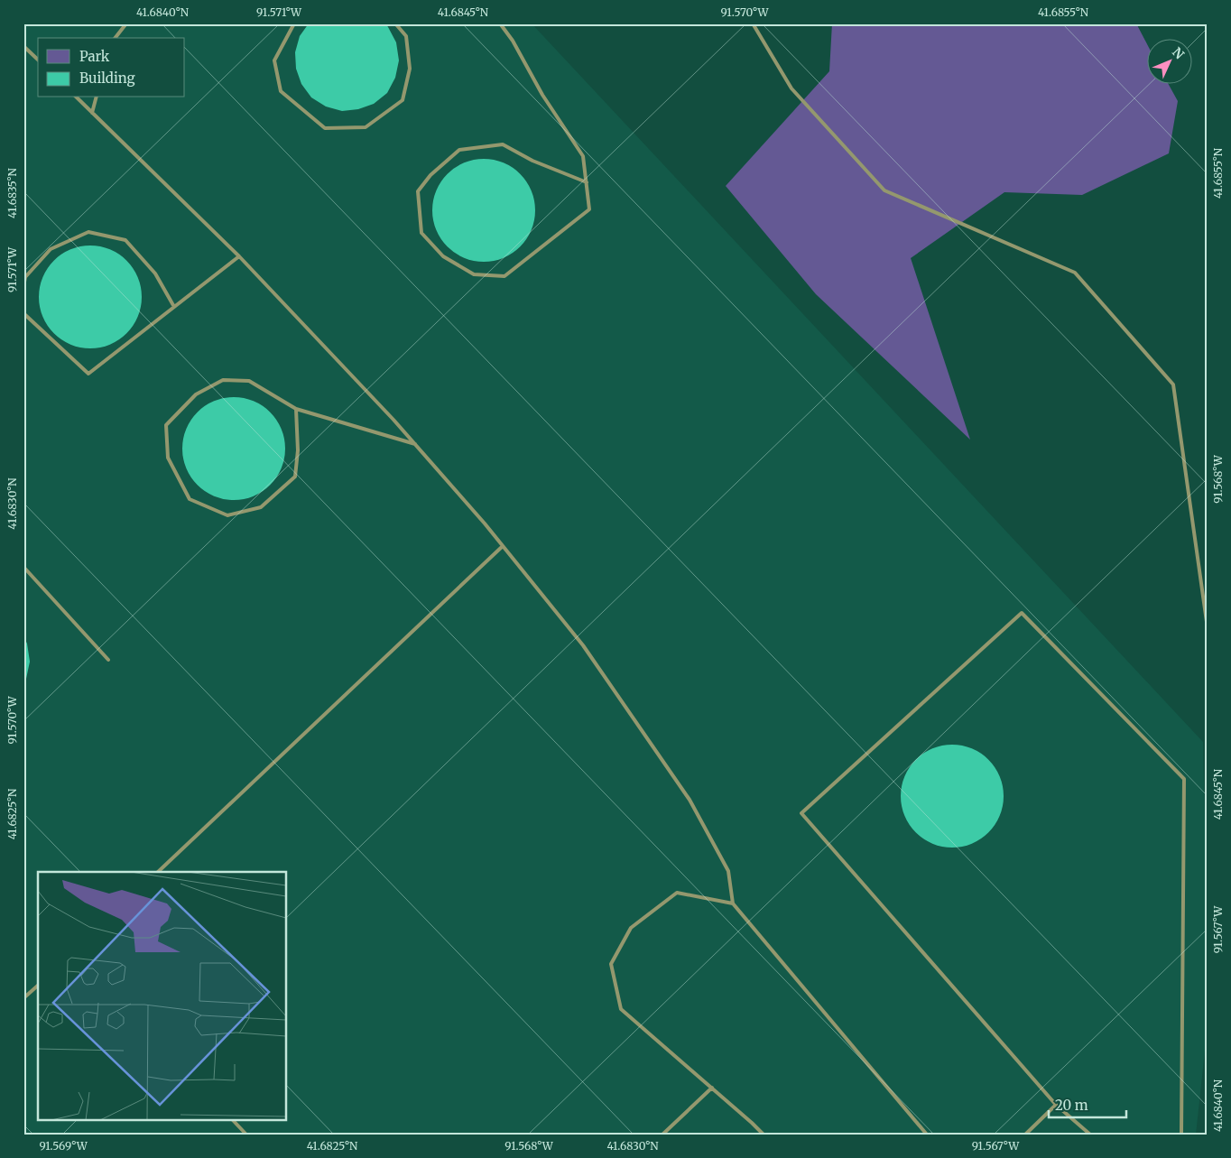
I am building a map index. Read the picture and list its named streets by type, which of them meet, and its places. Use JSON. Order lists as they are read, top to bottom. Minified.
{"legend":["Park","Building"],"scale_bar":"20 m","north":"top right","coordinates":["41.6840°N","91.571°W","41.6845°N","91.570°W","41.6855°N","41.6835°N","91.568°W","41.6830°N","41.6825°N","91.567°W","91.569°W"]}
